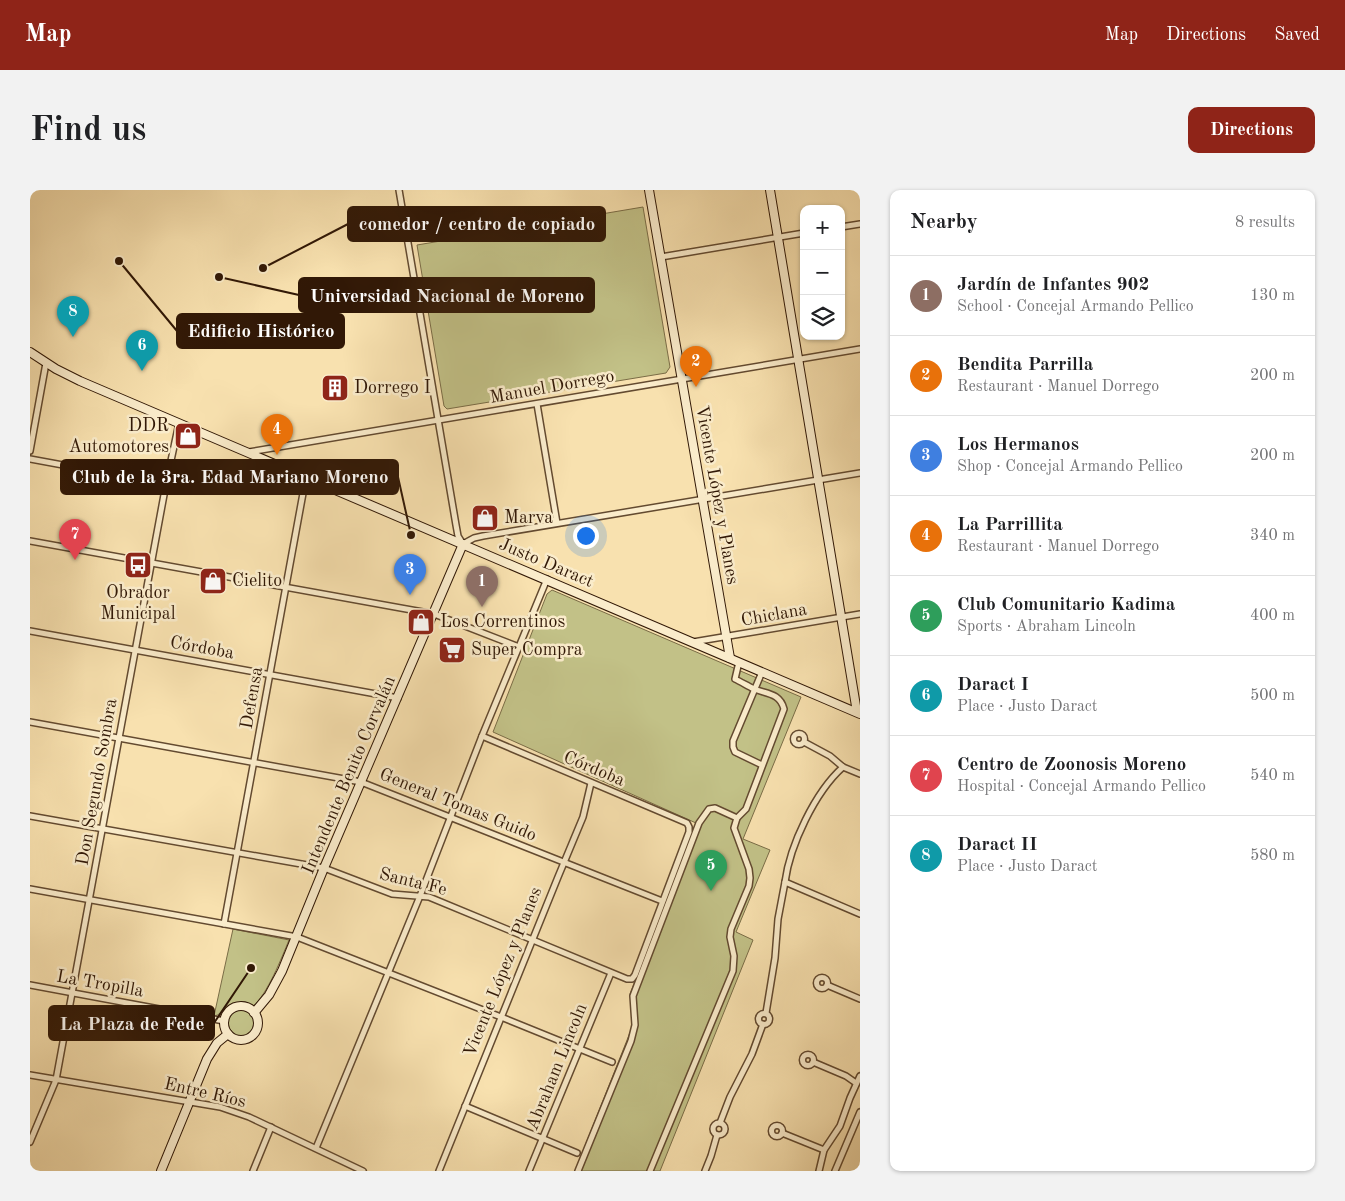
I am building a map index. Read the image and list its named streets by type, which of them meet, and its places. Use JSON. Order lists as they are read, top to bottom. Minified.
{"streets":{"street":["Manuel Dorrego","Vicente López y Planes","Justo Daract","Chiclana","Córdoba","Defensa","Intendente Benito Corvalán","Don Segundo Sombra","General Tomas Guido","Santa Fe","La Tropilla","Abraham Lincoln","Entre Ríos"]},"crossings":[["Manuel Dorrego","Vicente López y Planes"],["Manuel Dorrego","Justo Daract"],["Vicente López y Planes","Justo Daract"],["Vicente López y Planes","Chiclana"],["Vicente López y Planes","Córdoba"],["Vicente López y Planes","General Tomas Guido"],["Vicente López y Planes","Santa Fe"],["Justo Daract","Chiclana"],["Justo Daract","Defensa"],["Justo Daract","Intendente Benito Corvalán"],["Justo Daract","Don Segundo Sombra"],["Córdoba","Defensa"],["Córdoba","Intendente Benito Corvalán"],["Córdoba","Don Segundo Sombra"],["Córdoba","General Tomas Guido"],["Córdoba","Santa Fe"],["Defensa","General Tomas Guido"],["Defensa","Santa Fe"],["Intendente Benito Corvalán","General Tomas Guido"],["Intendente Benito Corvalán","Santa Fe"],["Intendente Benito Corvalán","La Tropilla"],["Don Segundo Sombra","General Tomas Guido"],["Don Segundo Sombra","Santa Fe"],["Don Segundo Sombra","La Tropilla"],["Don Segundo Sombra","Entre Ríos"],["General Tomas Guido","Santa Fe"],["Santa Fe","Abraham Lincoln"]],"places":{"other":["Edificio Histórico","comedor / centro de copiado","Universidad Nacional de Moreno","Club de la 3ra. Edad Mariano Moreno","La Plaza de Fede"],"building":["Dorrego I"],"shop":["DDR Automotores","Marva","Cielito","Los Correntinos"],"bus stop":["Obrador Municipal"],"supermarket":["Super Compra"]},"page":{"header":"Map","nav":["Map","Directions","Saved"],"buttons":"Directions","title":"Find us","heading":["Nearby","8 results"],"map_buttons":["+","−"],"list":[{"mark":"1","name":"Jardín de Infantes 902","note":"School · Concejal Armando Pellico","value":"130 m"},{"mark":"2","name":"Bendita Parrilla","note":"Restaurant · Manuel Dorrego","value":"200 m"},{"mark":"3","name":"Los Hermanos","note":"Shop · Concejal Armando Pellico","value":"200 m"},{"mark":"4","name":"La Parrillita","note":"Restaurant · Manuel Dorrego","value":"340 m"},{"mark":"5","name":"Club Comunitario Kadima","note":"Sports · Abraham Lincoln","value":"400 m"},{"mark":"6","name":"Daract I","note":"Place · Justo Daract","value":"500 m"},{"mark":"7","name":"Centro de Zoonosis Moreno","note":"Hospital · Concejal Armando Pellico","value":"540 m"},{"mark":"8","name":"Daract II","note":"Place · Justo Daract","value":"580 m"}],"pins":["8","6","2","4","7","3","1","5"]}}
